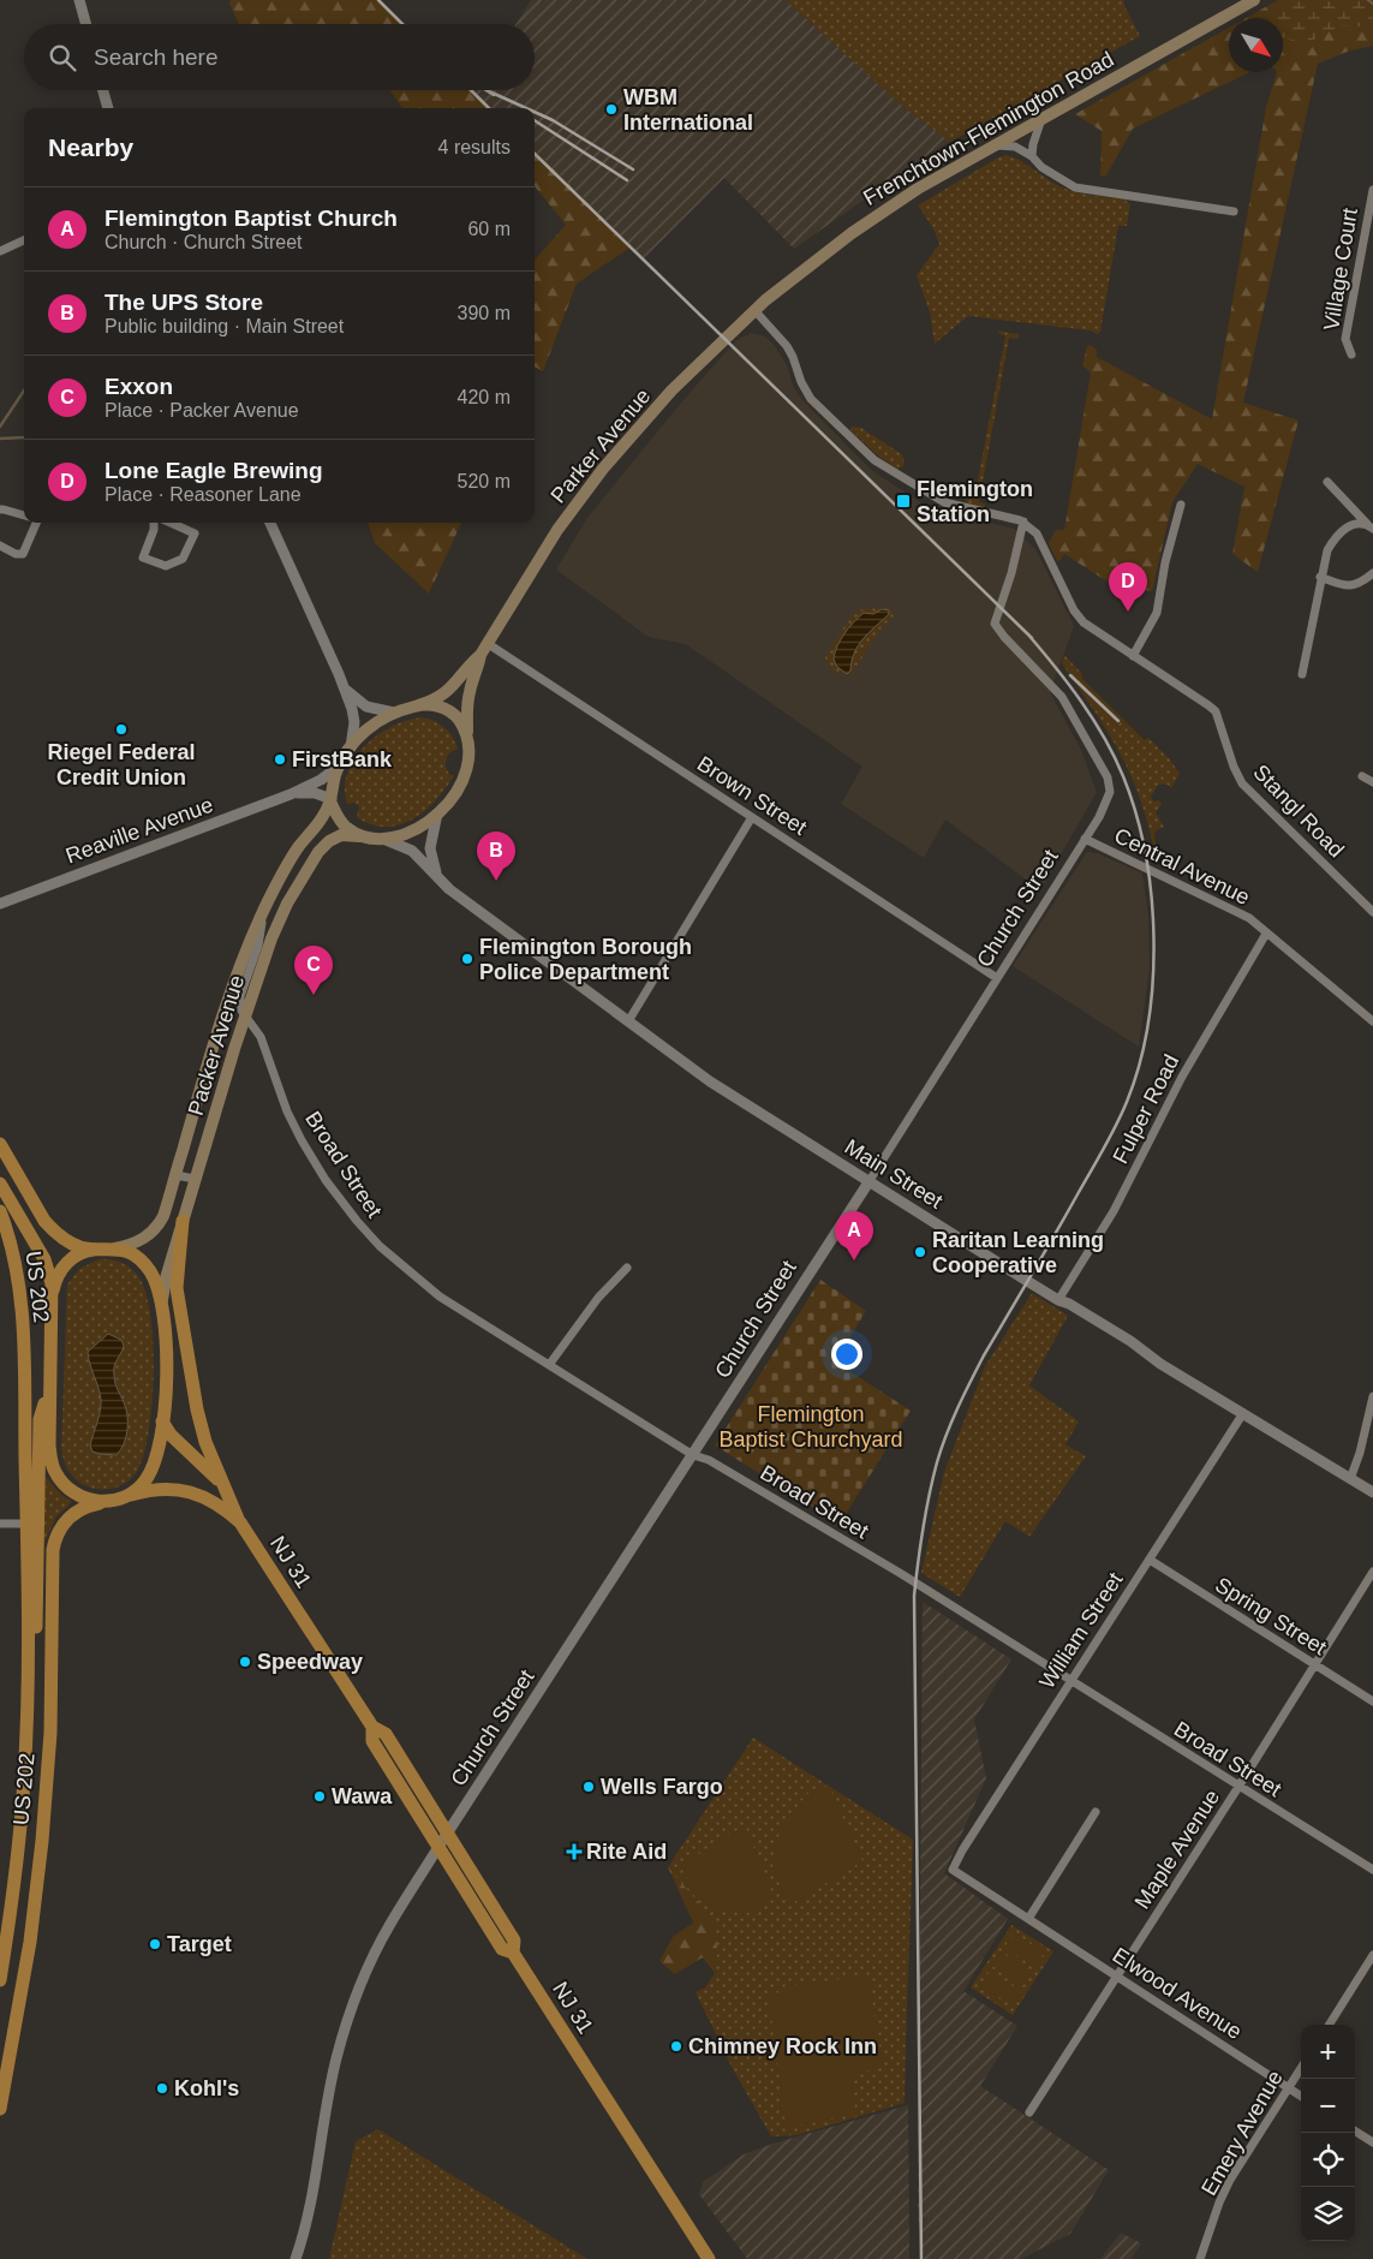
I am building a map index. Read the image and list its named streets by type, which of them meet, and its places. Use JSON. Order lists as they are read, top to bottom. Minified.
{"streets":{"highway":["US 202","NJ 31"],"main road":["Frenchtown-Flemington Road","Parker Avenue","Packer Avenue"],"street":["Village Court","Brown Street","Stangl Road","Reaville Avenue","Central Avenue","Church Street","Fulper Road","Broad Street","Main Street","Spring Street","William Street","Maple Avenue","Elwood Avenue","Emery Avenue"]},"crossings":[["Frenchtown-Flemington Road","Parker Avenue"],["Parker Avenue","Brown Street"],["Parker Avenue","Reaville Avenue"],["Parker Avenue","Packer Avenue"],["Parker Avenue","Main Street"],["Brown Street","Church Street"],["Stangl Road","Church Street"],["Reaville Avenue","Packer Avenue"],["Reaville Avenue","Main Street"],["Central Avenue","Church Street"],["Central Avenue","Fulper Road"],["Church Street","Broad Street"],["Church Street","Main Street"],["Church Street","NJ 31"],["Packer Avenue","Broad Street"],["Packer Avenue","Main Street"],["Packer Avenue","US 202"],["Fulper Road","Main Street"],["Broad Street","William Street"],["Broad Street","Maple Avenue"],["Main Street","William Street"],["US 202","NJ 31"],["Spring Street","William Street"],["Spring Street","Maple Avenue"],["William Street","Elwood Avenue"],["Maple Avenue","Elwood Avenue"],["Elwood Avenue","Emery Avenue"]],"parks":["Flemington Baptist Churchyard"],"places":{"other":["WBM International","Riegel Federal Credit Union","FirstBank","Flemington Borough Police Department","Raritan Learning Cooperative","Speedway","Wells Fargo","Wawa","Target","Chimney Rock Inn","Kohl's"],"transit":["Flemington Station"],"health":["Rite Aid"]},"north":"bottom right","page":{"search":"Search here","heading":["Nearby","4 results"],"list":[{"mark":"A","name":"Flemington Baptist Church","note":"Church · Church Street","value":"60 m"},{"mark":"B","name":"The UPS Store","note":"Public building · Main Street","value":"390 m"},{"mark":"C","name":"Exxon","note":"Place · Packer Avenue","value":"420 m"},{"mark":"D","name":"Lone Eagle Brewing","note":"Place · Reasoner Lane","value":"520 m"}],"pins":["D","B","C","A"],"map_buttons":["+","−"]}}
